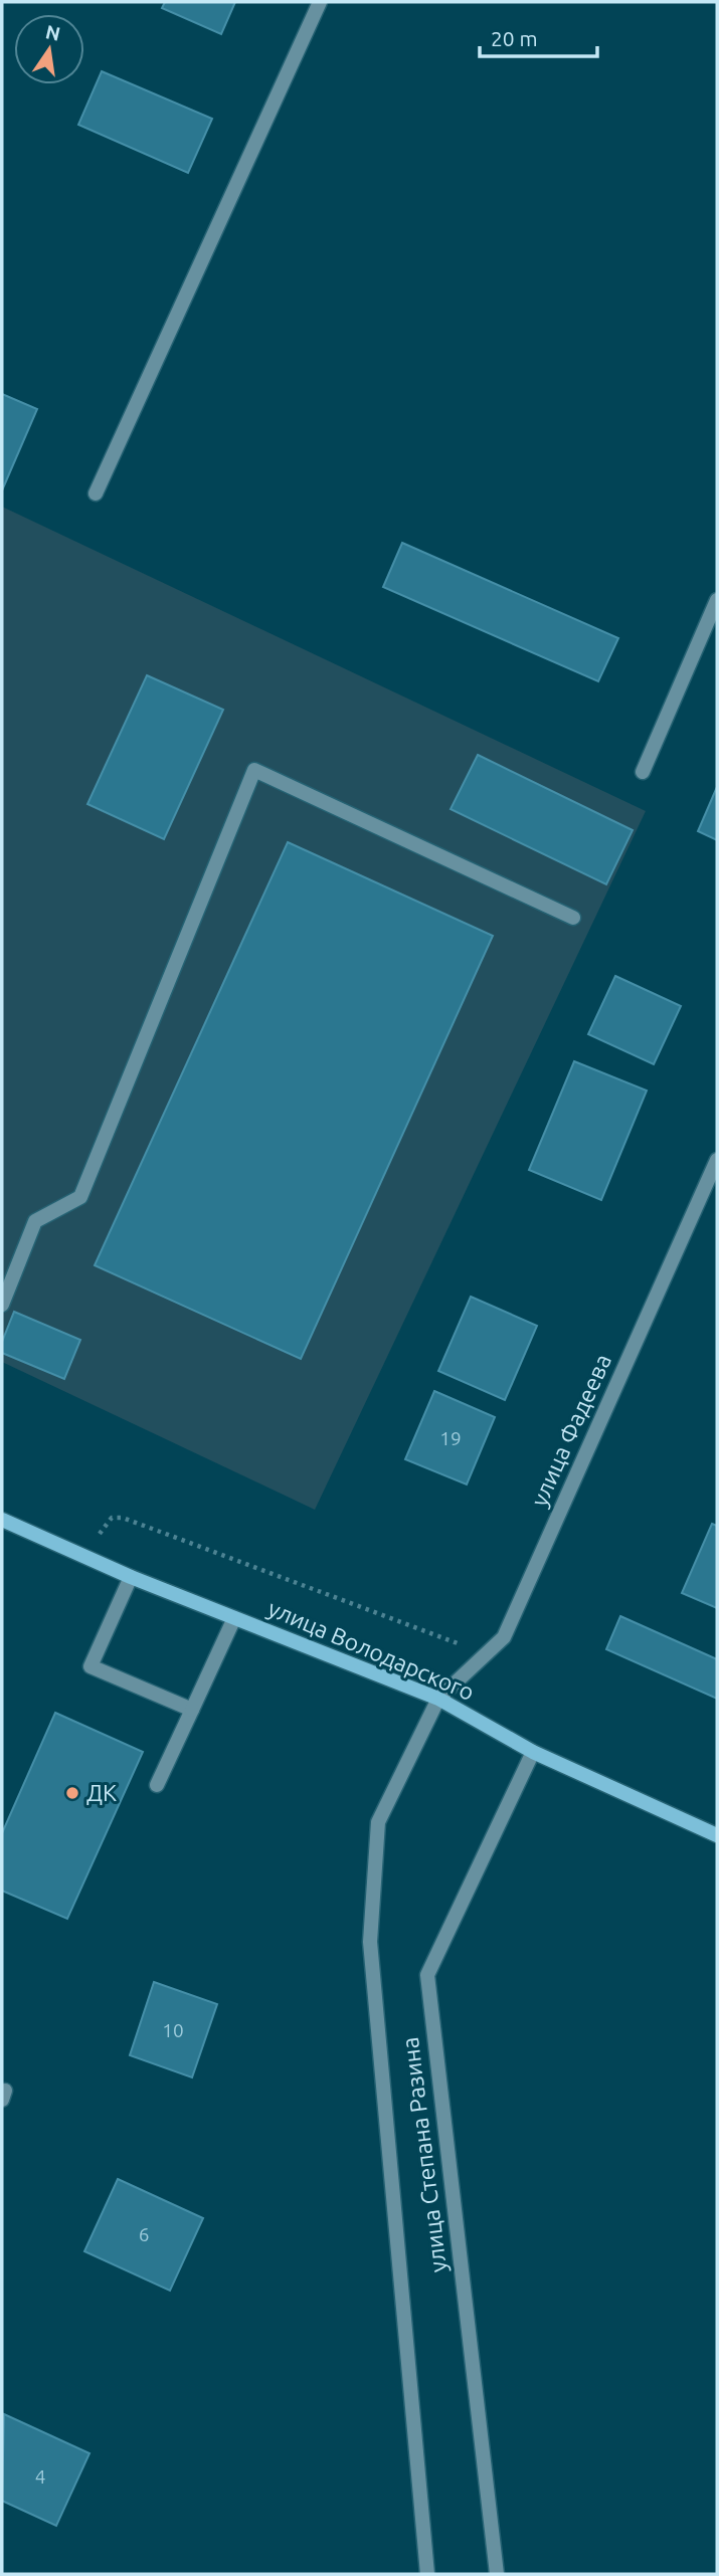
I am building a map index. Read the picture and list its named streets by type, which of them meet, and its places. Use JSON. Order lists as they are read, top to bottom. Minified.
{"streets":{"street":["улица Фадеева","улица Володарского","улица Степана Разина"]},"crossings":[["улица Фадеева","улица Володарского"],["улица Володарского","улица Степана Разина"]],"places":["ДК"],"house_numbers":["19","10","6","4"],"scale_bar":"20 m","north":"top"}
